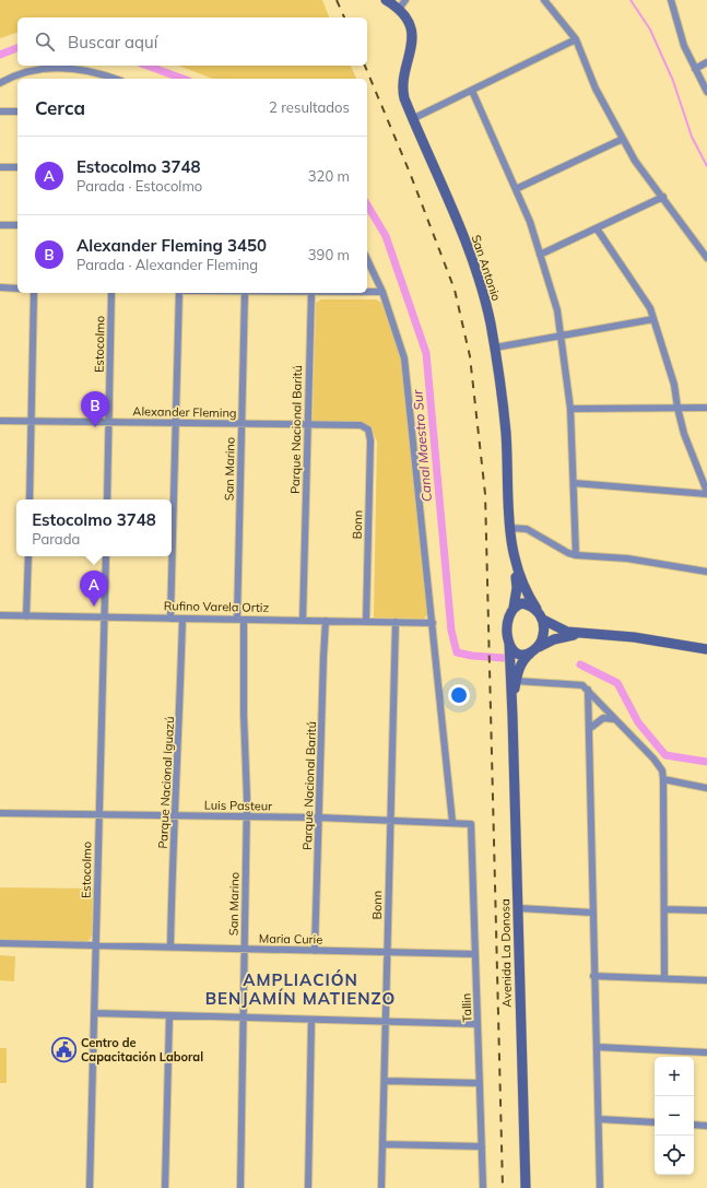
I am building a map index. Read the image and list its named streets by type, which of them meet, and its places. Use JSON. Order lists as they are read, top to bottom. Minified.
{"streets":{"main road":["San Antonio","Avenida La Donosa"],"street":["Estocolmo","Alexander Fleming","Parque Nacional Baritú","San Marino","Bonn","Rufino Varela Ortiz","Parque Nacional Iguazú","Luis Pasteur","Maria Curie","Tallin"]},"crossings":[["San Antonio","Avenida La Donosa"],["Estocolmo","Alexander Fleming"],["Estocolmo","Rufino Varela Ortiz"],["Estocolmo","Luis Pasteur"],["Estocolmo","Maria Curie"],["Alexander Fleming","Parque Nacional Baritú"],["Alexander Fleming","San Marino"],["Alexander Fleming","Bonn"],["Parque Nacional Baritú","Rufino Varela Ortiz"],["Parque Nacional Baritú","Luis Pasteur"],["Parque Nacional Baritú","Maria Curie"],["San Marino","Rufino Varela Ortiz"],["San Marino","Luis Pasteur"],["San Marino","Maria Curie"],["Bonn","Rufino Varela Ortiz"],["Bonn","Luis Pasteur"],["Bonn","Maria Curie"],["Rufino Varela Ortiz","Parque Nacional Iguazú"],["Parque Nacional Iguazú","Luis Pasteur"],["Parque Nacional Iguazú","Maria Curie"],["Luis Pasteur","Tallin"],["Maria Curie","Tallin"]],"districts":["AMPLIACIÓN BENJAMÍN MATIENZO"],"water":["Canal Maestro Sur"],"places":{"public building":["Centro de Capacitación Laboral"]},"page":{"search":"Buscar aquí","heading":["Cerca","2 resultados"],"list":[{"mark":"A","name":"Estocolmo 3748","note":"Parada · Estocolmo","value":"320 m"},{"mark":"B","name":"Alexander Fleming 3450","note":"Parada · Alexander Fleming","value":"390 m"}],"pins":["B","A"],"popup":["Estocolmo 3748","Parada"],"map_buttons":["+","−"]}}
